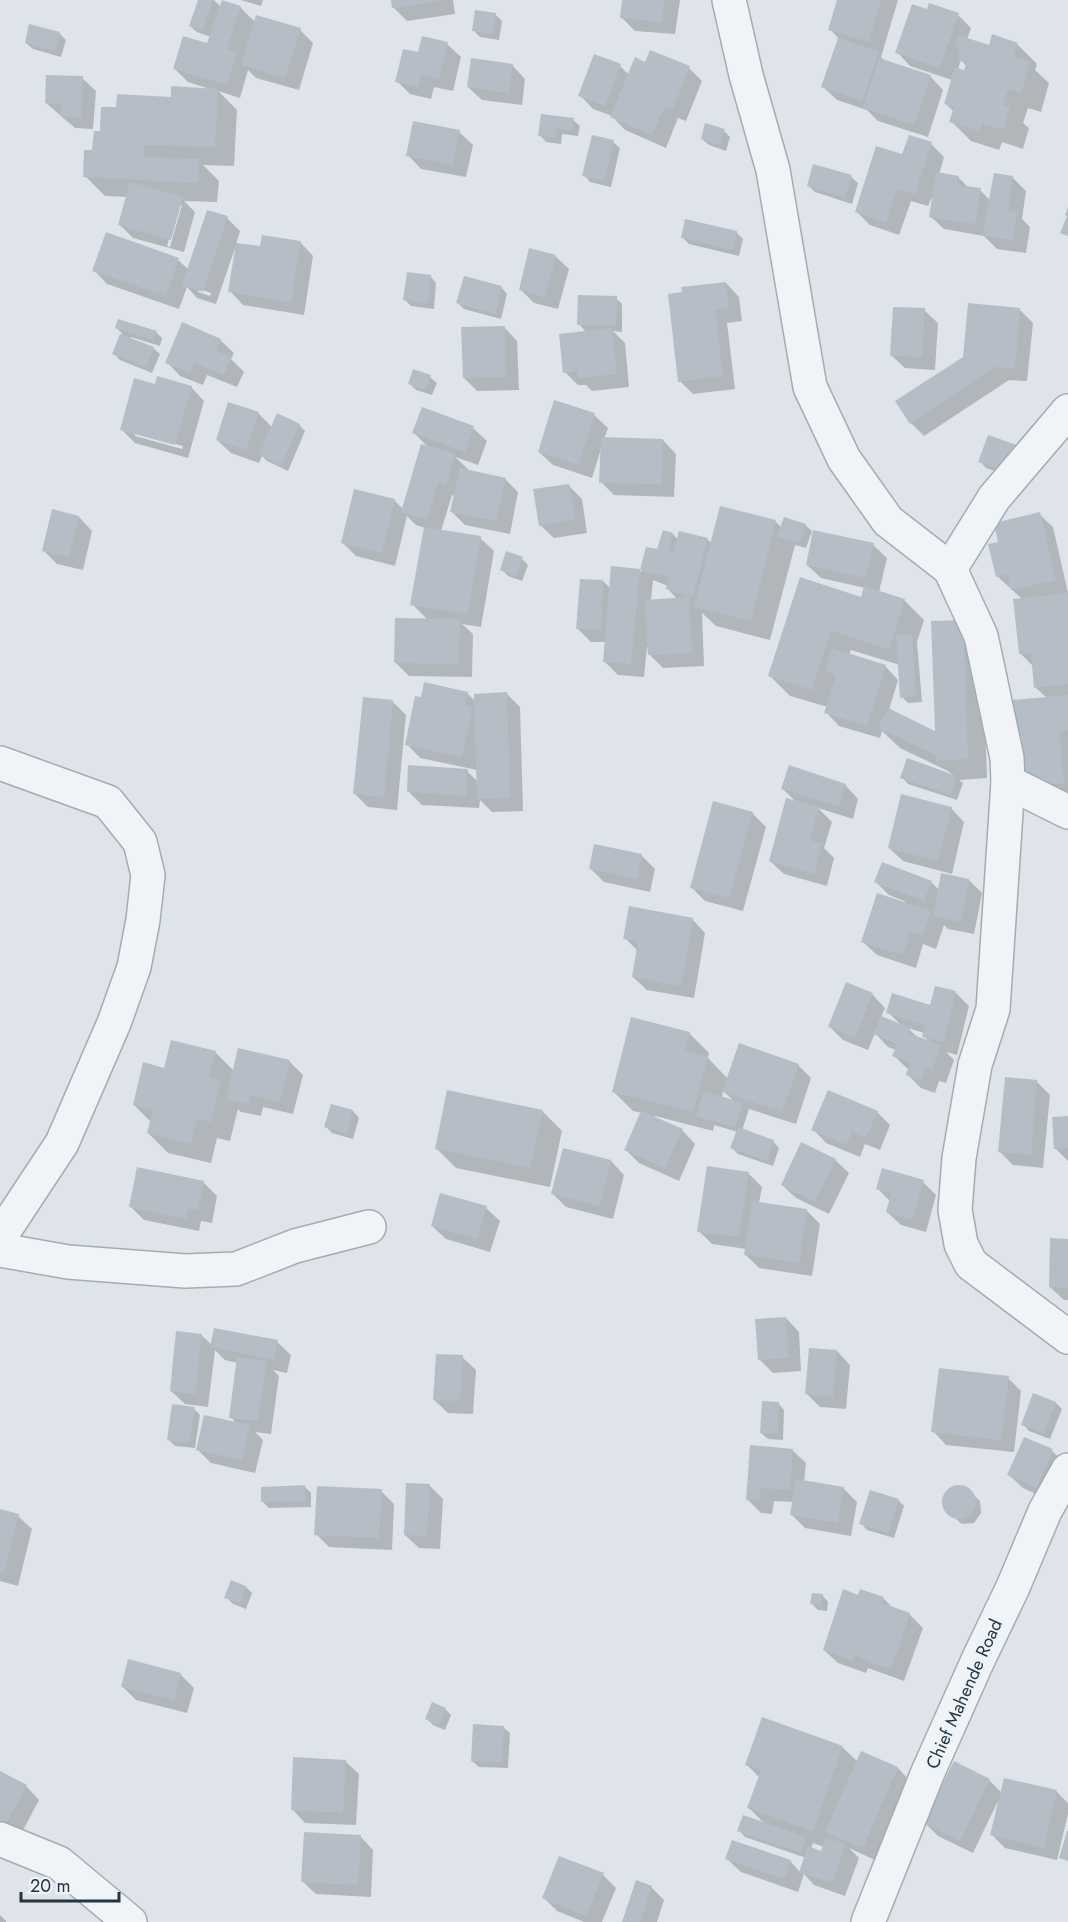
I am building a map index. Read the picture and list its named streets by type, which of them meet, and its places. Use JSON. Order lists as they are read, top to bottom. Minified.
{"streets":{"street":["Chief Mahende Road"]},"scale_bar":"20 m"}
